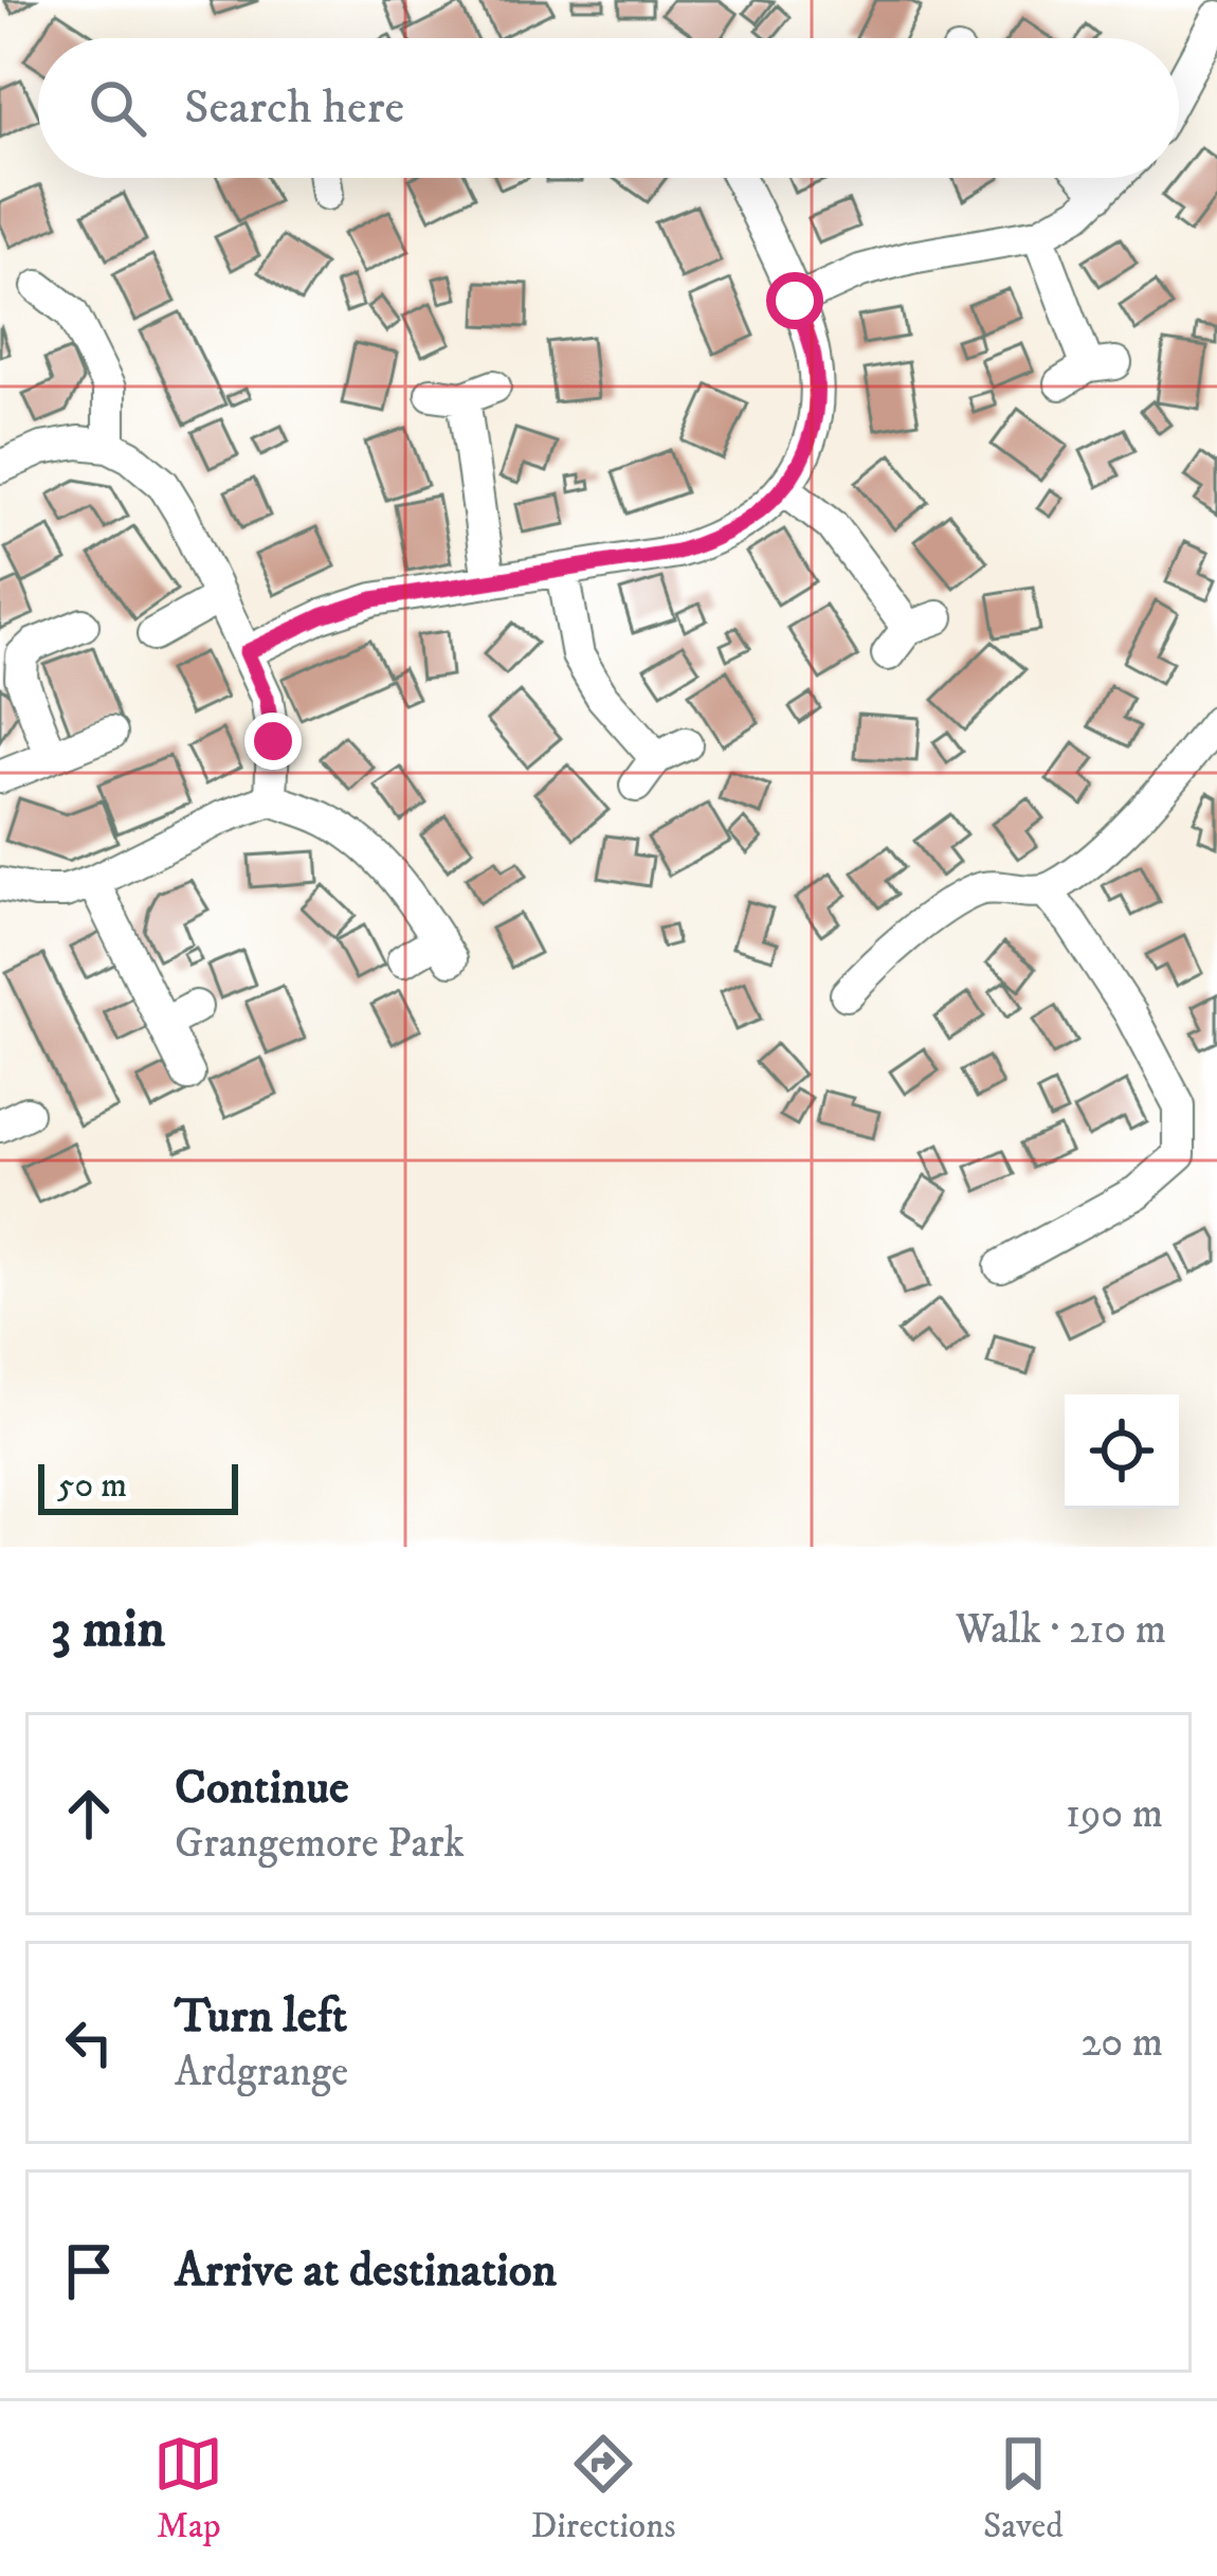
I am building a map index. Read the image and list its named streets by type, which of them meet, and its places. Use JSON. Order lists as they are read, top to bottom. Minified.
{"scale_bar":"50 m","page":{"search":"Search here","scale":"50 m","heading":["3 min","Walk · 210 m"],"list":[["Continue","Grangemore Park","190 m"],["Turn left","Ardgrange","20 m"],"Arrive at destination"],"nav":["Map","Directions","Saved"]}}
